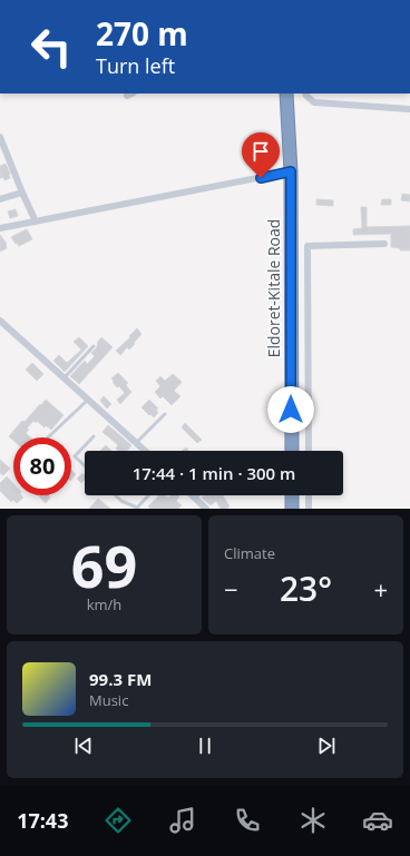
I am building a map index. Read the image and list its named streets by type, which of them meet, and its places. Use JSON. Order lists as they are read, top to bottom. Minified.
{"streets":{"highway":["Eldoret-Kitale Road"]},"page":{"turn":["270 m","Turn left"],"limit":"80","trip":"17:44 · 1 min · 300 m","tile":[["69","km/h"],"Climate"],"heat":["−","23°","+"],"song":["99.3 FM","Music"],"tabs":"17:43"}}
